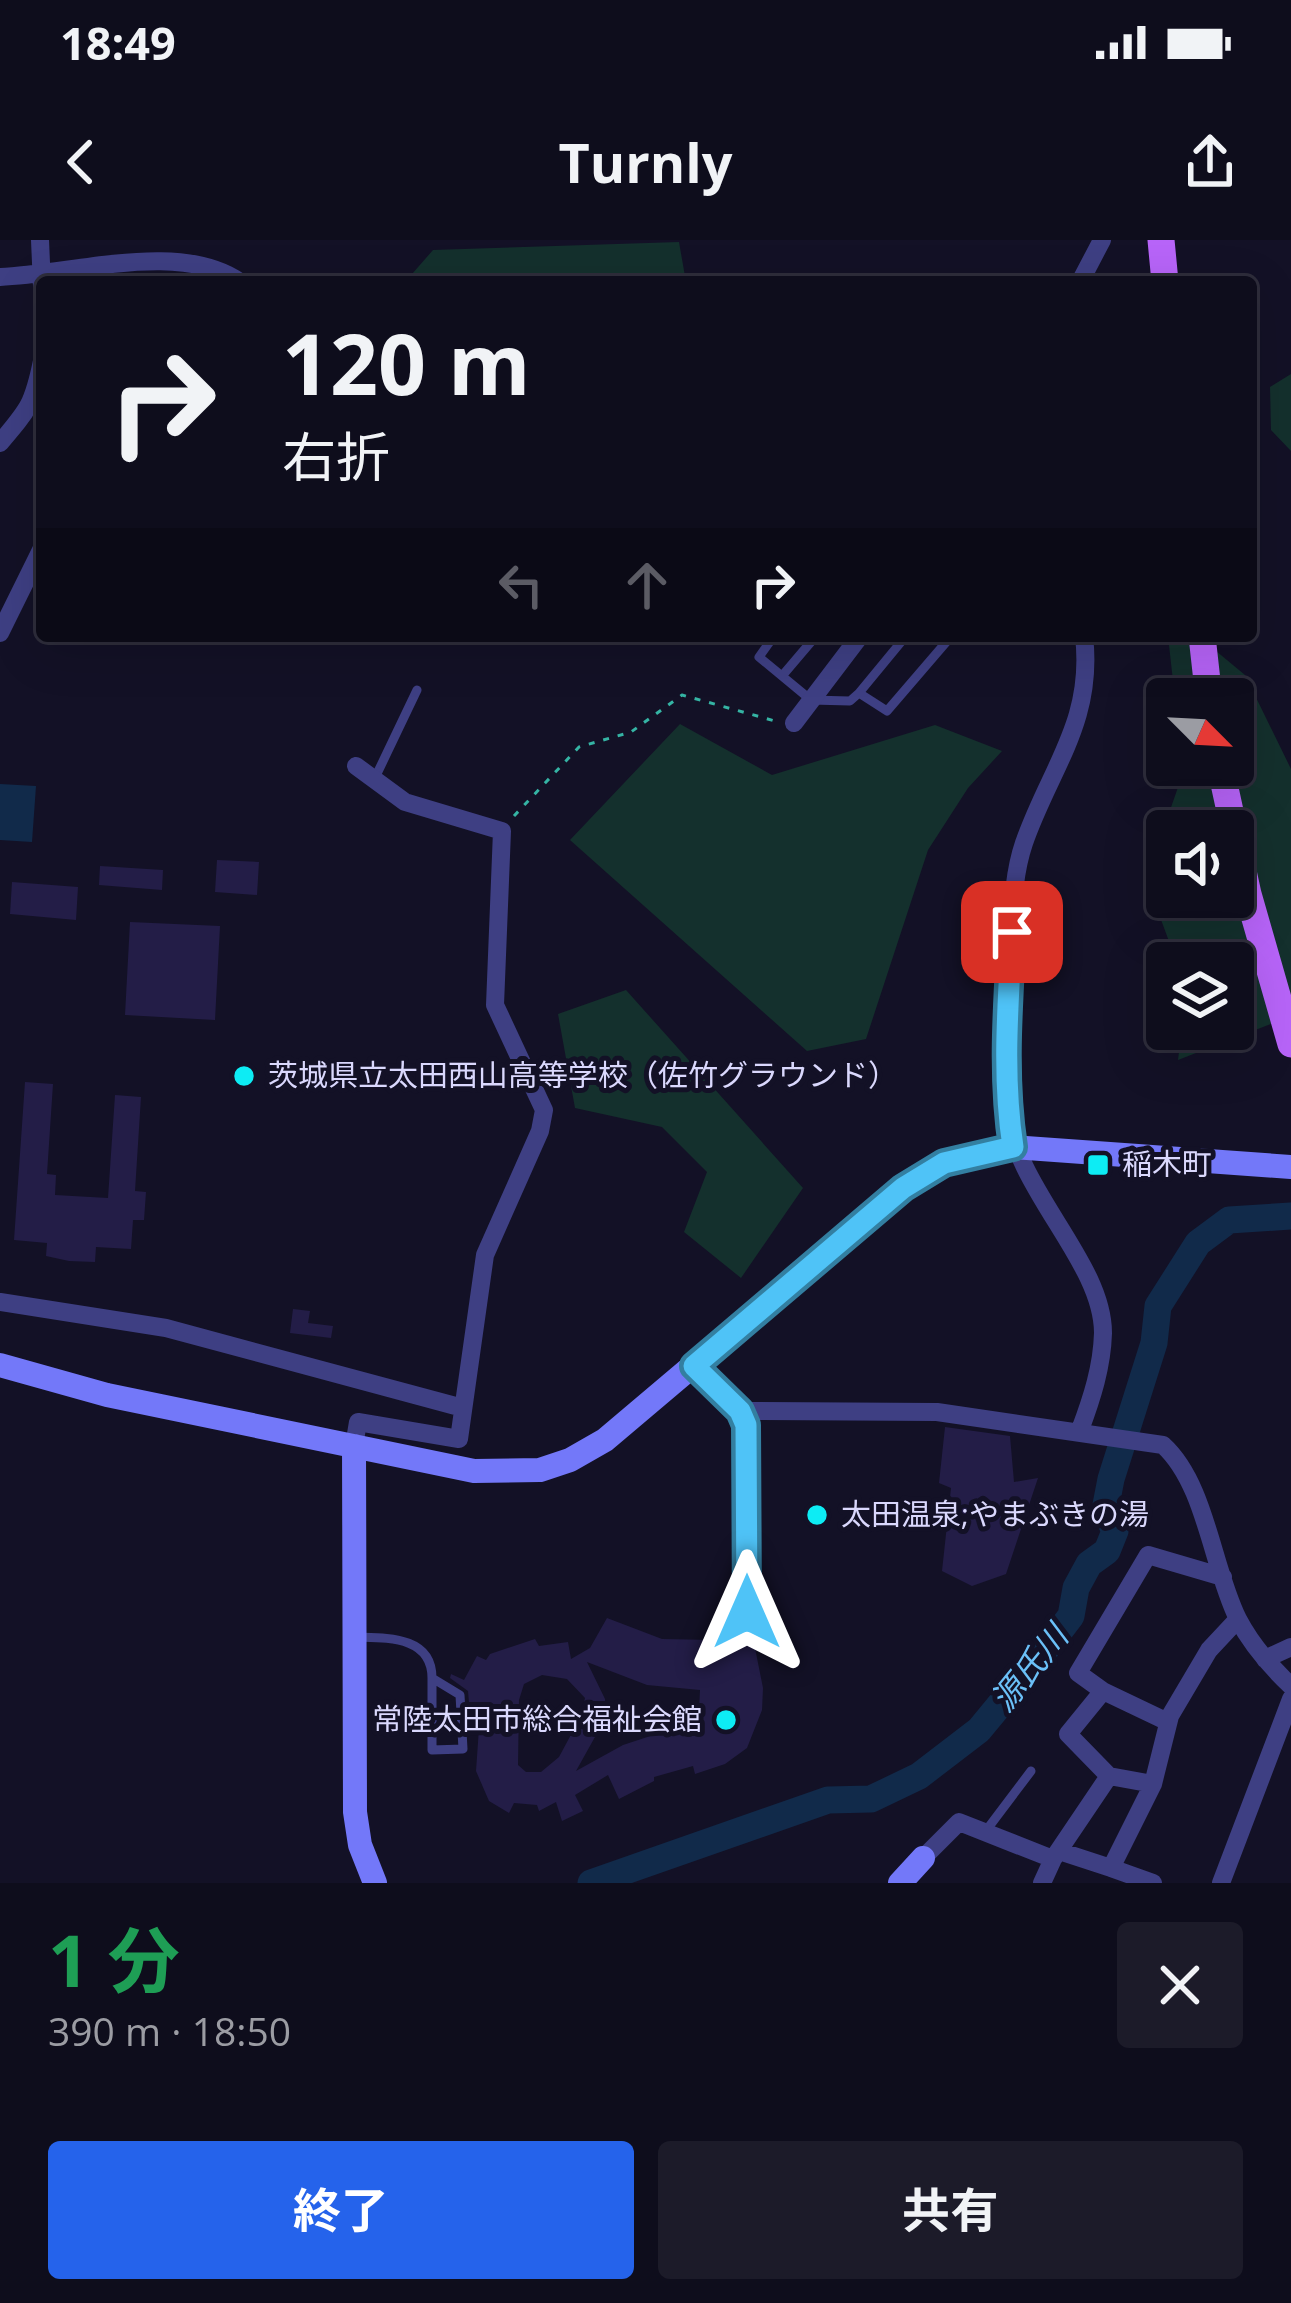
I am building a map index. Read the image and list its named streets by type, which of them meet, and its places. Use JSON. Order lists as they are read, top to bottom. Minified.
{"water":["源氏川"],"places":{"other":["茨城県立太田西山高等学校（佐竹グラウンド）","太田温泉;やまぶきの湯","常陸太田市総合福祉会館"],"transit":["稲木町"]},"north":"bottom right","page":{"status":"18:49","header":"Turnly","turn":["120 m","右折"],"heading":["1 分","390 m · 18:50"],"buttons":["終了","共有"]}}
